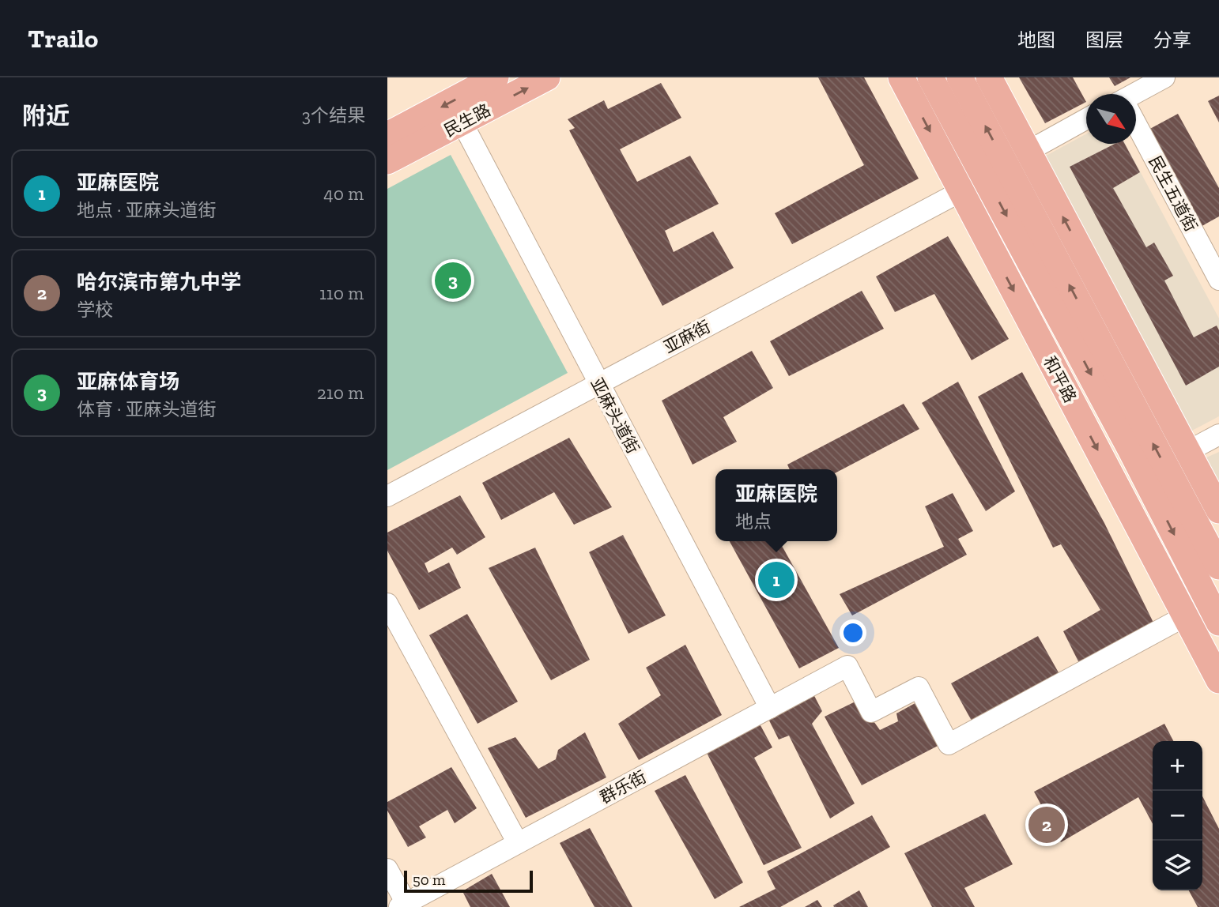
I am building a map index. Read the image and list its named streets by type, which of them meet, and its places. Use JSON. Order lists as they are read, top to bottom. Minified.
{"streets":{"main road":["民生路","和平路"],"street":["民生五道街","亚麻街","亚麻头道街","群乐街"]},"crossings":[["民生路","亚麻头道街"],["亚麻街","和平路"],["亚麻街","亚麻头道街"],["和平路","群乐街"],["亚麻头道街","群乐街"]],"scale_bar":"50 m","north":"bottom right","page":{"header":"Trailo","nav":["地图","图层","分享"],"heading":["附近","3个结果"],"list":[{"mark":"1","name":"亚麻医院","note":"地点 · 亚麻头道街","value":"40 m"},{"mark":"2","name":"哈尔滨市第九中学","note":"学校","value":"110 m"},{"mark":"3","name":"亚麻体育场","note":"体育 · 亚麻头道街","value":"210 m"}],"pins":["3","1","2"],"popup":["亚麻医院","地点"],"map_buttons":["+","−"],"scale":"50 m"}}
